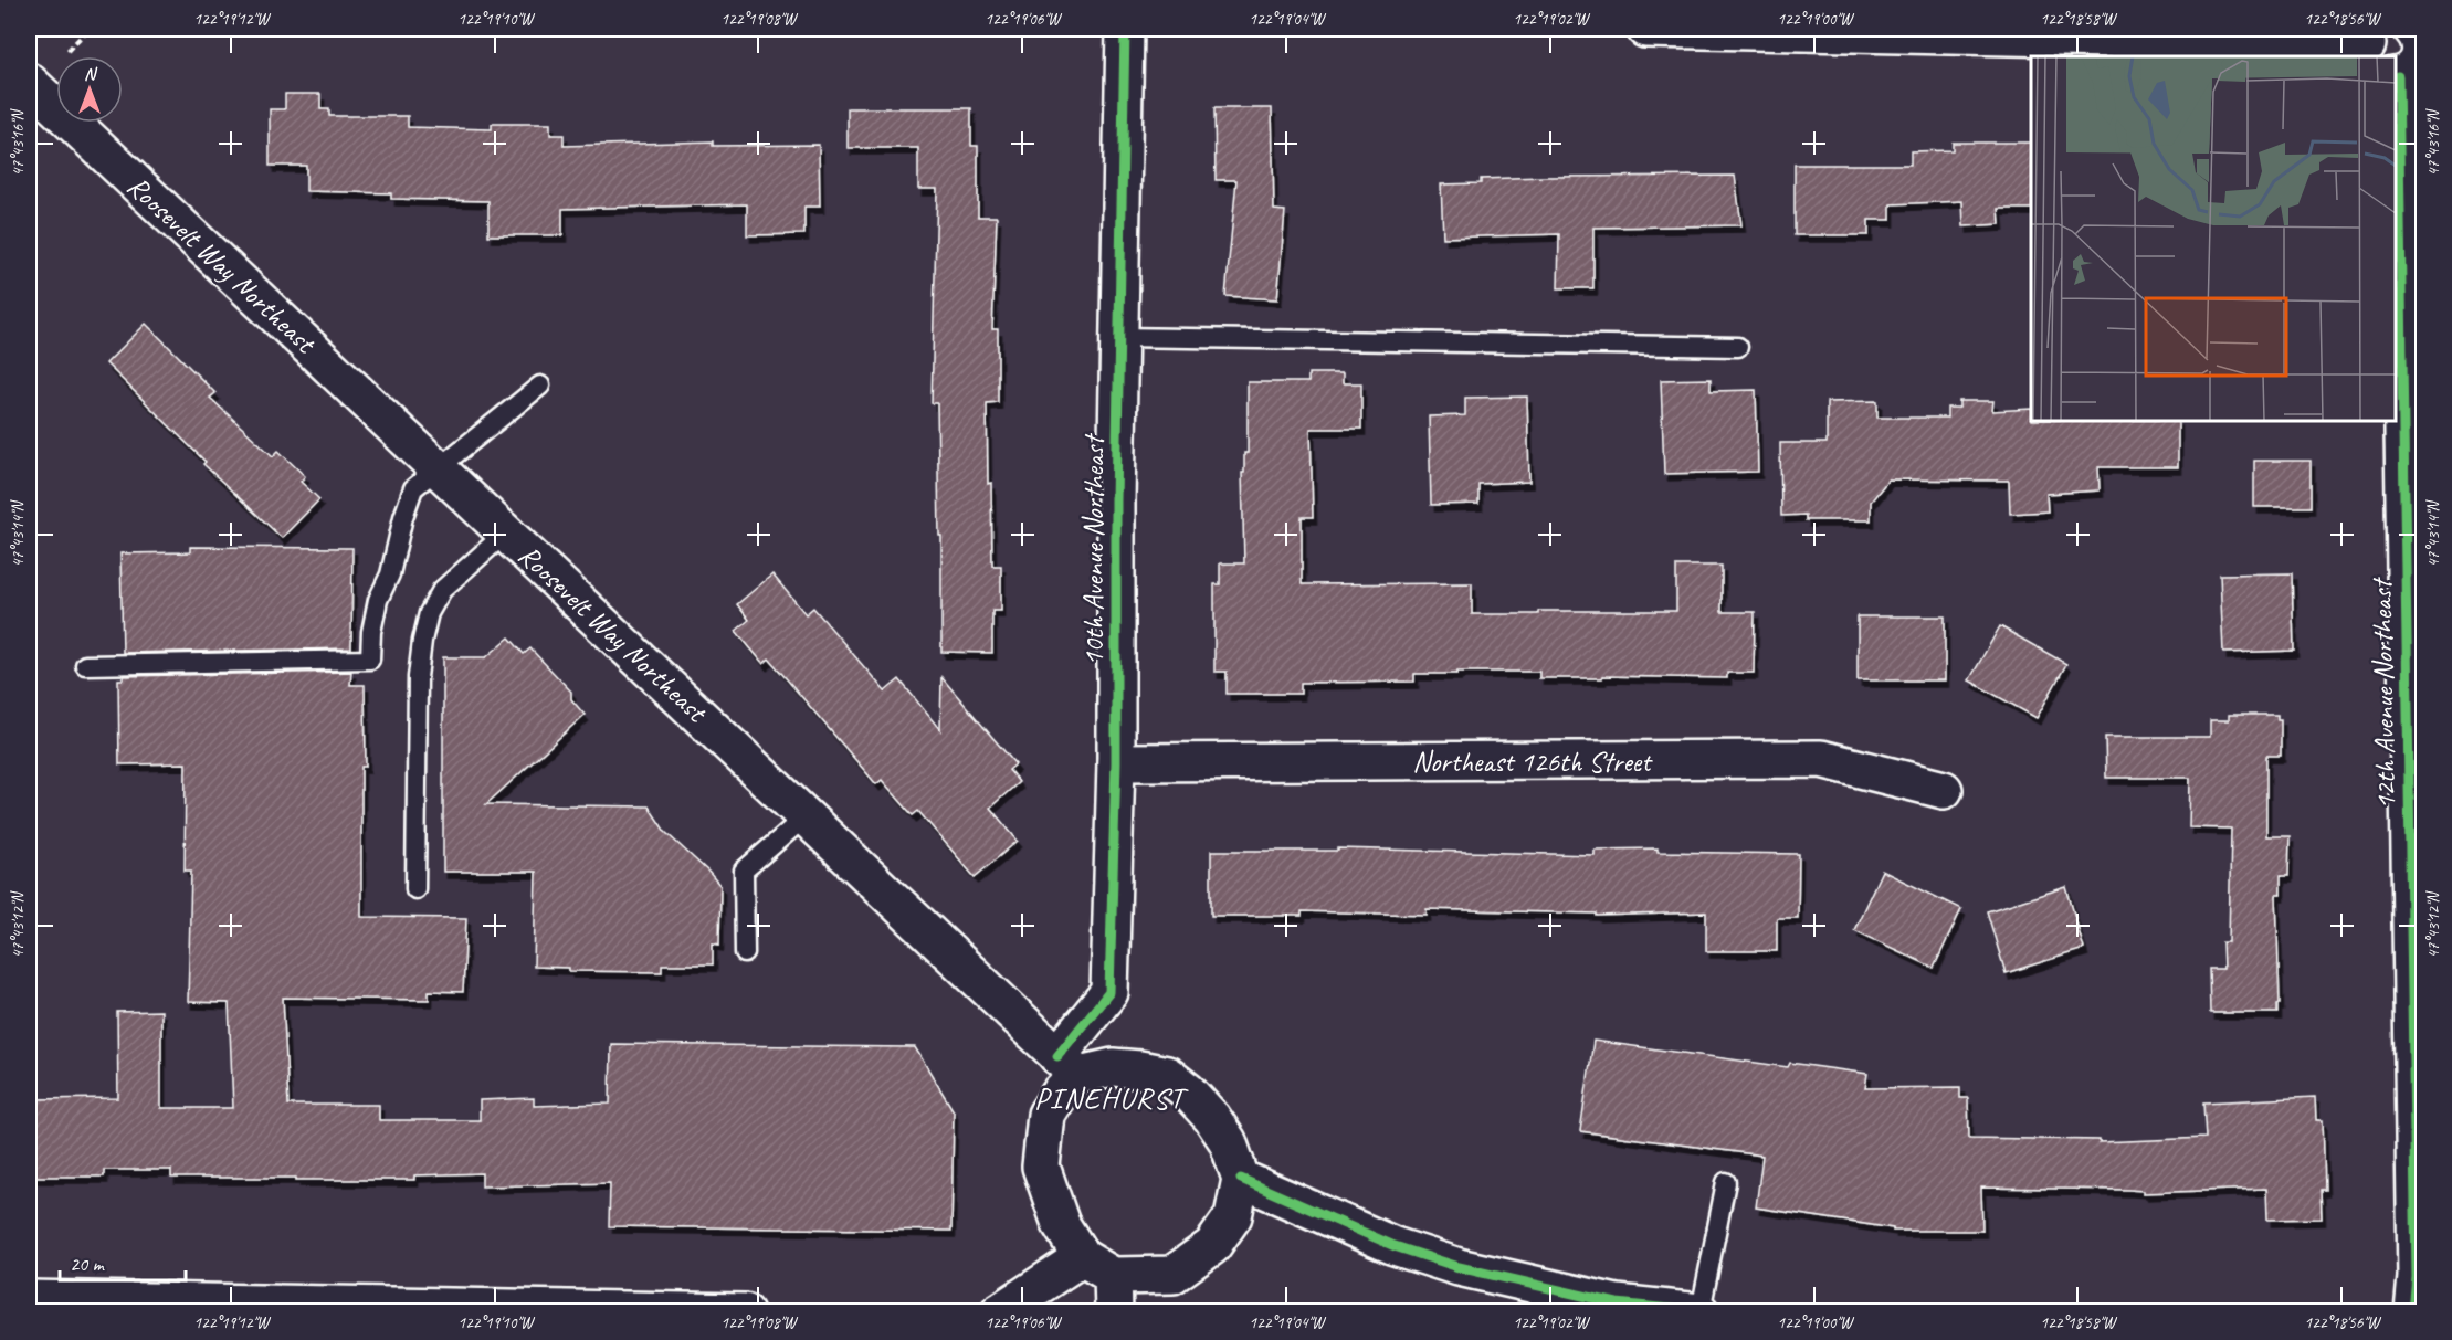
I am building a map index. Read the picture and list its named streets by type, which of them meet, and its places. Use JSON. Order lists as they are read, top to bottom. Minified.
{"streets":{"street":["Roosevelt Way Northeast","10th Avenue Northeast","12th Avenue Northeast","Northeast 126th Street"]},"crossings":[["Roosevelt Way Northeast","10th Avenue Northeast"],["10th Avenue Northeast","Northeast 126th Street"]],"districts":["PINEHURST"],"scale_bar":"20 m","north":"top","coordinates":["122°19'12\"W","122°19'10\"W","122°19'08\"W","122°19'06\"W","122°19'04\"W","122°19'02\"W","122°19'00\"W","122°18'58\"W","122°18'56\"W","47°43'16\"N","47°43'14\"N","47°43'12\"N"]}
